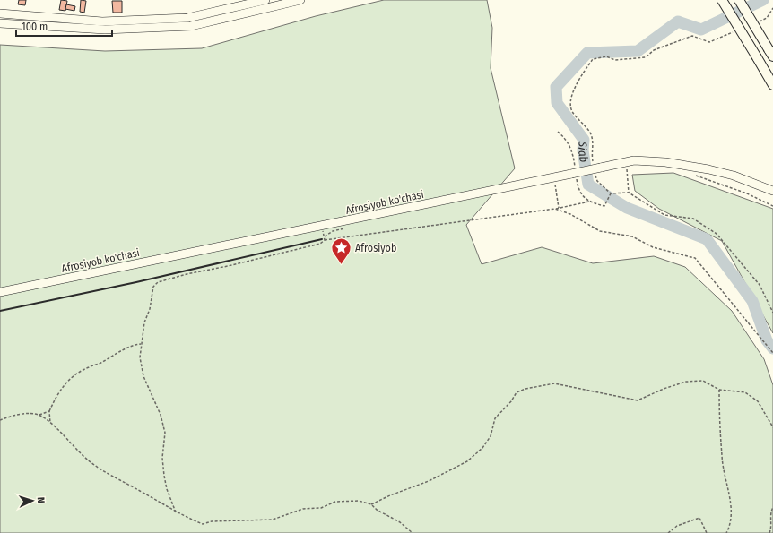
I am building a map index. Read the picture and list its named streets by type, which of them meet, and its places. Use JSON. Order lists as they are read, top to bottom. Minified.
{"streets":{"street":["Afrosiyob ko'chasi"]},"water":["Siab"],"places":{"place":["Afrosiyob"]},"scale_bar":"100 m","north":"right"}
